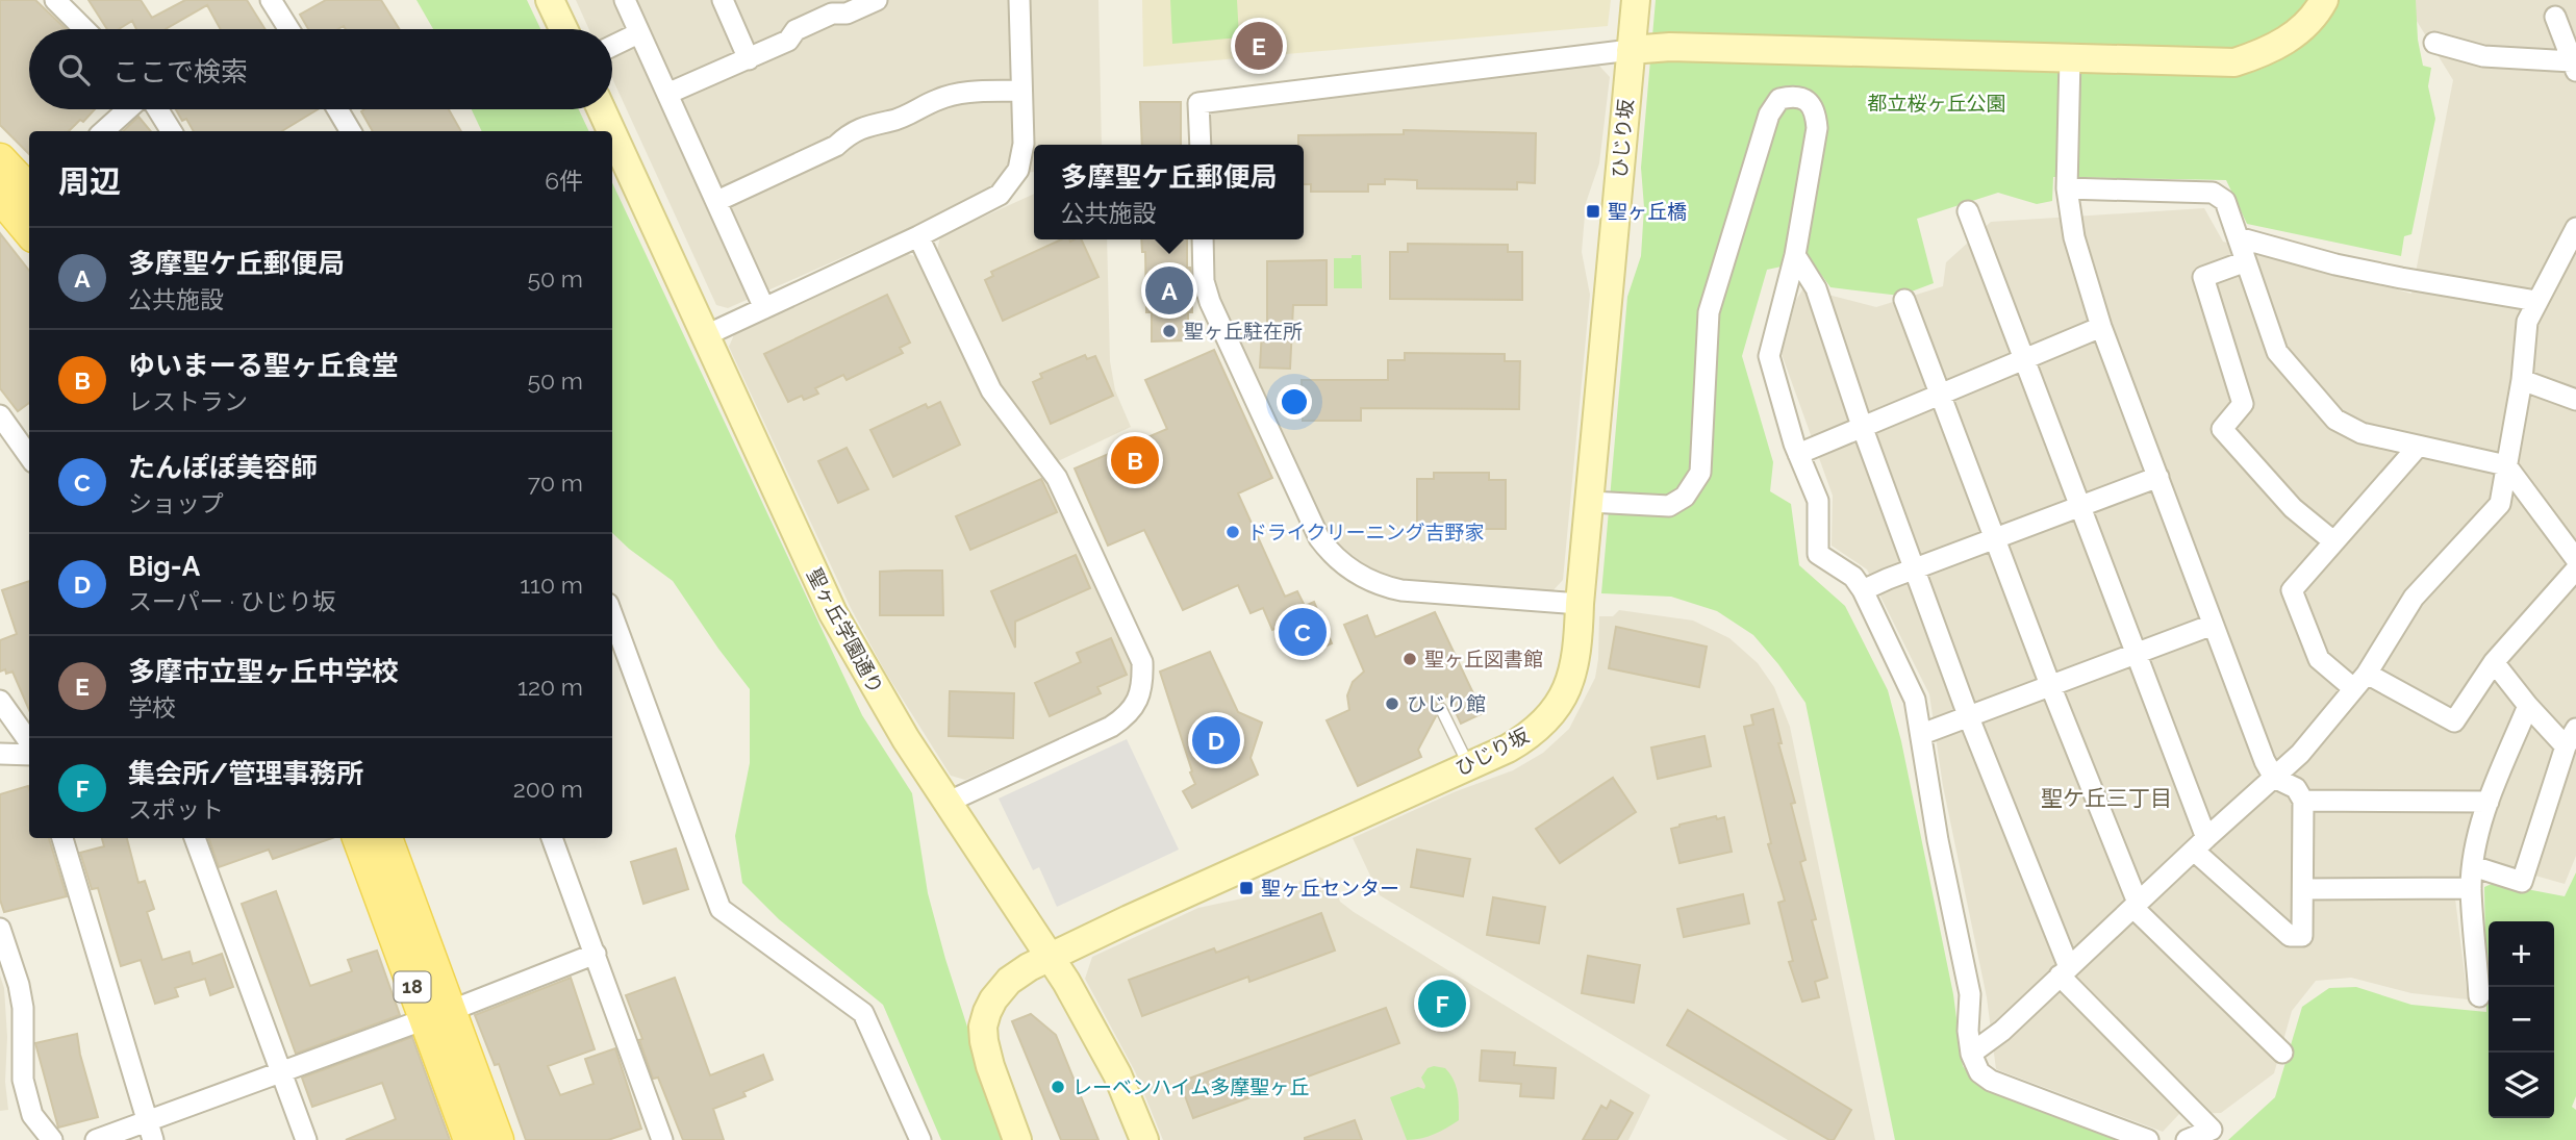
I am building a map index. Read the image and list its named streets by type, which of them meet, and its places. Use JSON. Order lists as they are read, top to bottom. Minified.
{"streets":{"main road":["18"],"street":["ひじり坂","聖ヶ丘学園通り"]},"crossings":[["ひじり坂","聖ヶ丘学園通り"]],"districts":["聖ケ丘三丁目"],"parks":["都立桜ヶ丘公園"],"places":{"transit":["聖ヶ丘橋","聖ヶ丘センター"],"other":["聖ヶ丘駐在所","ドライクリーニング吉野家","聖ヶ丘図書館","ひじり館","レーベンハイム多摩聖ヶ丘"]},"page":{"pins":["E","A","B","C","D","F"],"search":"ここで検索","heading":["周辺","6件"],"popup":["多摩聖ケ丘郵便局","公共施設"],"list":[{"mark":"A","name":"多摩聖ケ丘郵便局","note":"公共施設","value":"50 m"},{"mark":"B","name":"ゆいまーる聖ヶ丘食堂","note":"レストラン","value":"50 m"},{"mark":"C","name":"たんぽぽ美容師","note":"ショップ","value":"70 m"},{"mark":"D","name":"Big-A","note":"スーパー · ひじり坂","value":"110 m"},{"mark":"E","name":"多摩市立聖ヶ丘中学校","note":"学校","value":"120 m"},{"mark":"F","name":"集会所/管理事務所","note":"スポット","value":"200 m"}],"map_buttons":["+","−"]}}
